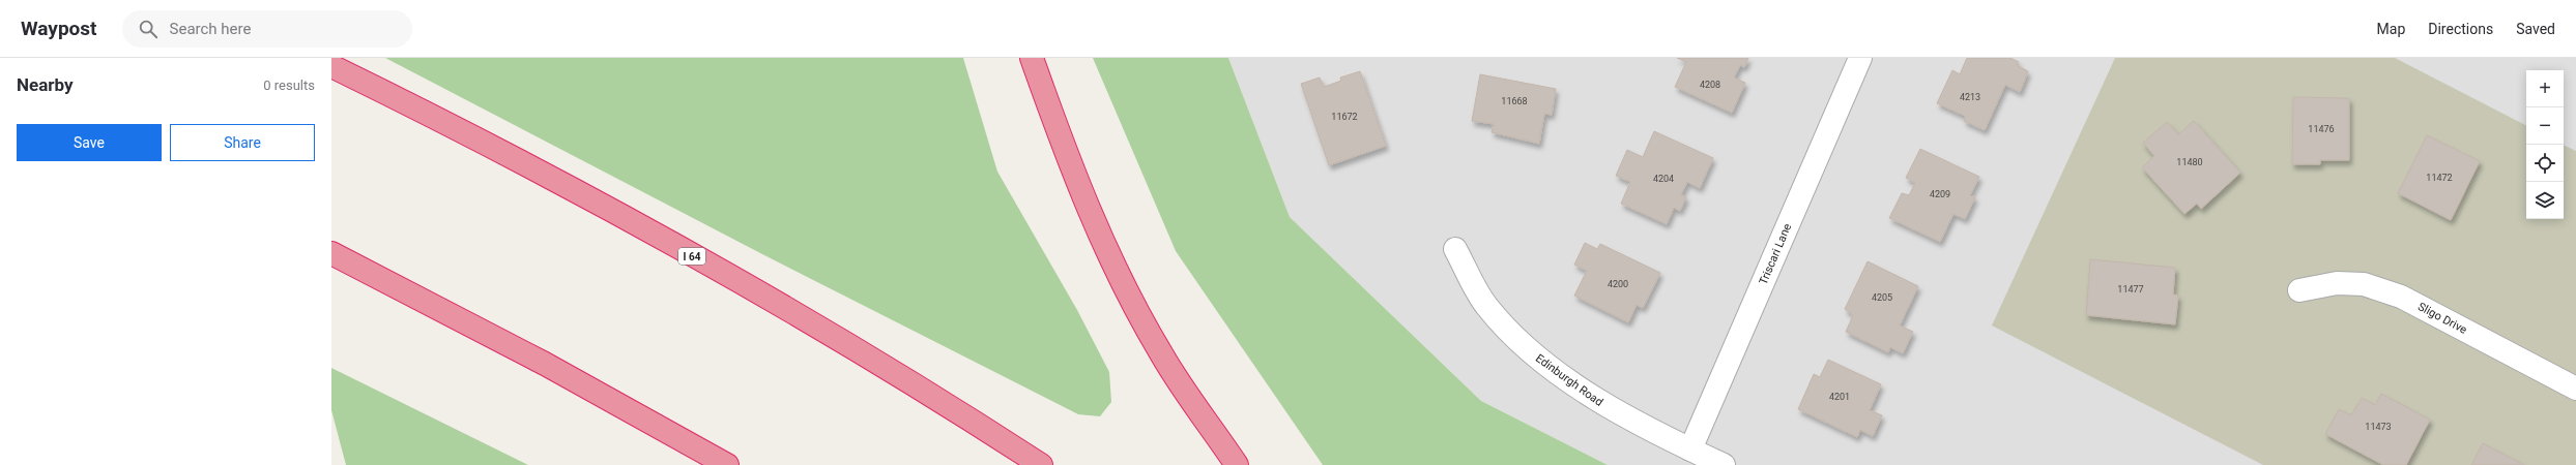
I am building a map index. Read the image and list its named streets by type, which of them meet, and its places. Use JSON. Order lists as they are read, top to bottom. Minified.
{"streets":{"highway":["I 64"],"street":["Triscari Lane","Sligo Drive","Edinburgh Road"]},"crossings":[["Triscari Lane","Edinburgh Road"]],"house_numbers":["4208","4213","11668","11672","11476","11480","11472","4204","4209","4200","11477","4205","4201","11473"],"page":{"header":"Waypost","search":"Search here","nav":["Map","Directions","Saved"],"heading":["Nearby","0 results"],"map_buttons":["+","−"],"buttons":["Save","Share"]}}
